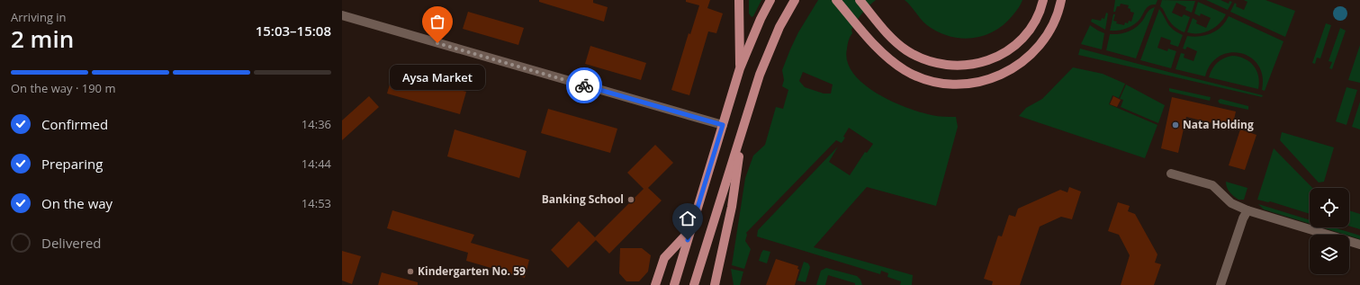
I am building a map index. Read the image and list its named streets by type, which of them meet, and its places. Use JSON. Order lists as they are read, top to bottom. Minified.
{"places":["Aysa Market","Nata Holding","Banking School","Kindergarten No. 59"],"page":{"heading":["2 min","Arriving in","15:03–15:08"],"bar":"On the way · 190 m","bubble":"Aysa Market","list":[["Confirmed","14:36"],["Preparing","14:44"],["On the way","14:53"],"Delivered"]}}
